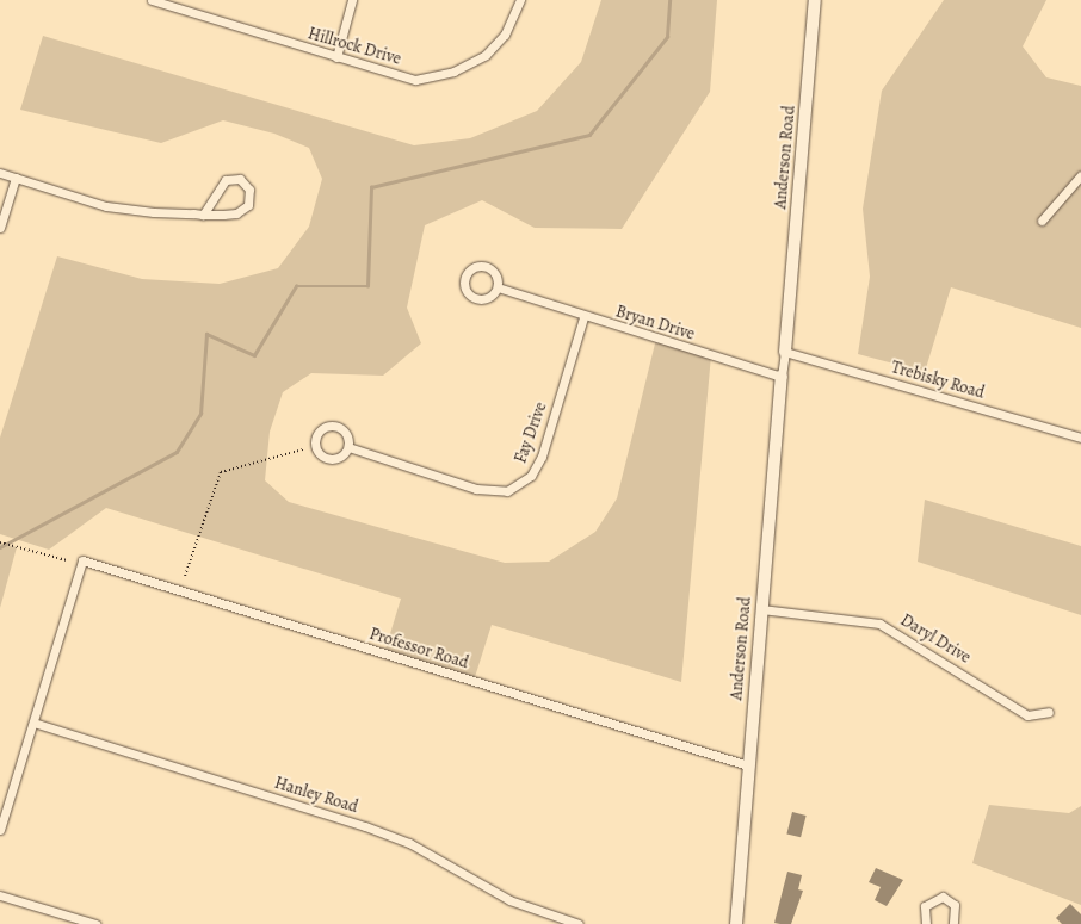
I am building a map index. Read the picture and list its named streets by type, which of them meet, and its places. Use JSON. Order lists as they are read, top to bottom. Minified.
{"streets":{"street":["Hillrock Drive","Anderson Road","Bryan Drive","Trebisky Road","Fay Drive","Daryl Drive","Professor Road","Hanley Road"]},"crossings":[["Anderson Road","Bryan Drive"],["Anderson Road","Trebisky Road"],["Anderson Road","Daryl Drive"],["Anderson Road","Professor Road"],["Bryan Drive","Fay Drive"],["Professor Road","Hanley Road"]]}
